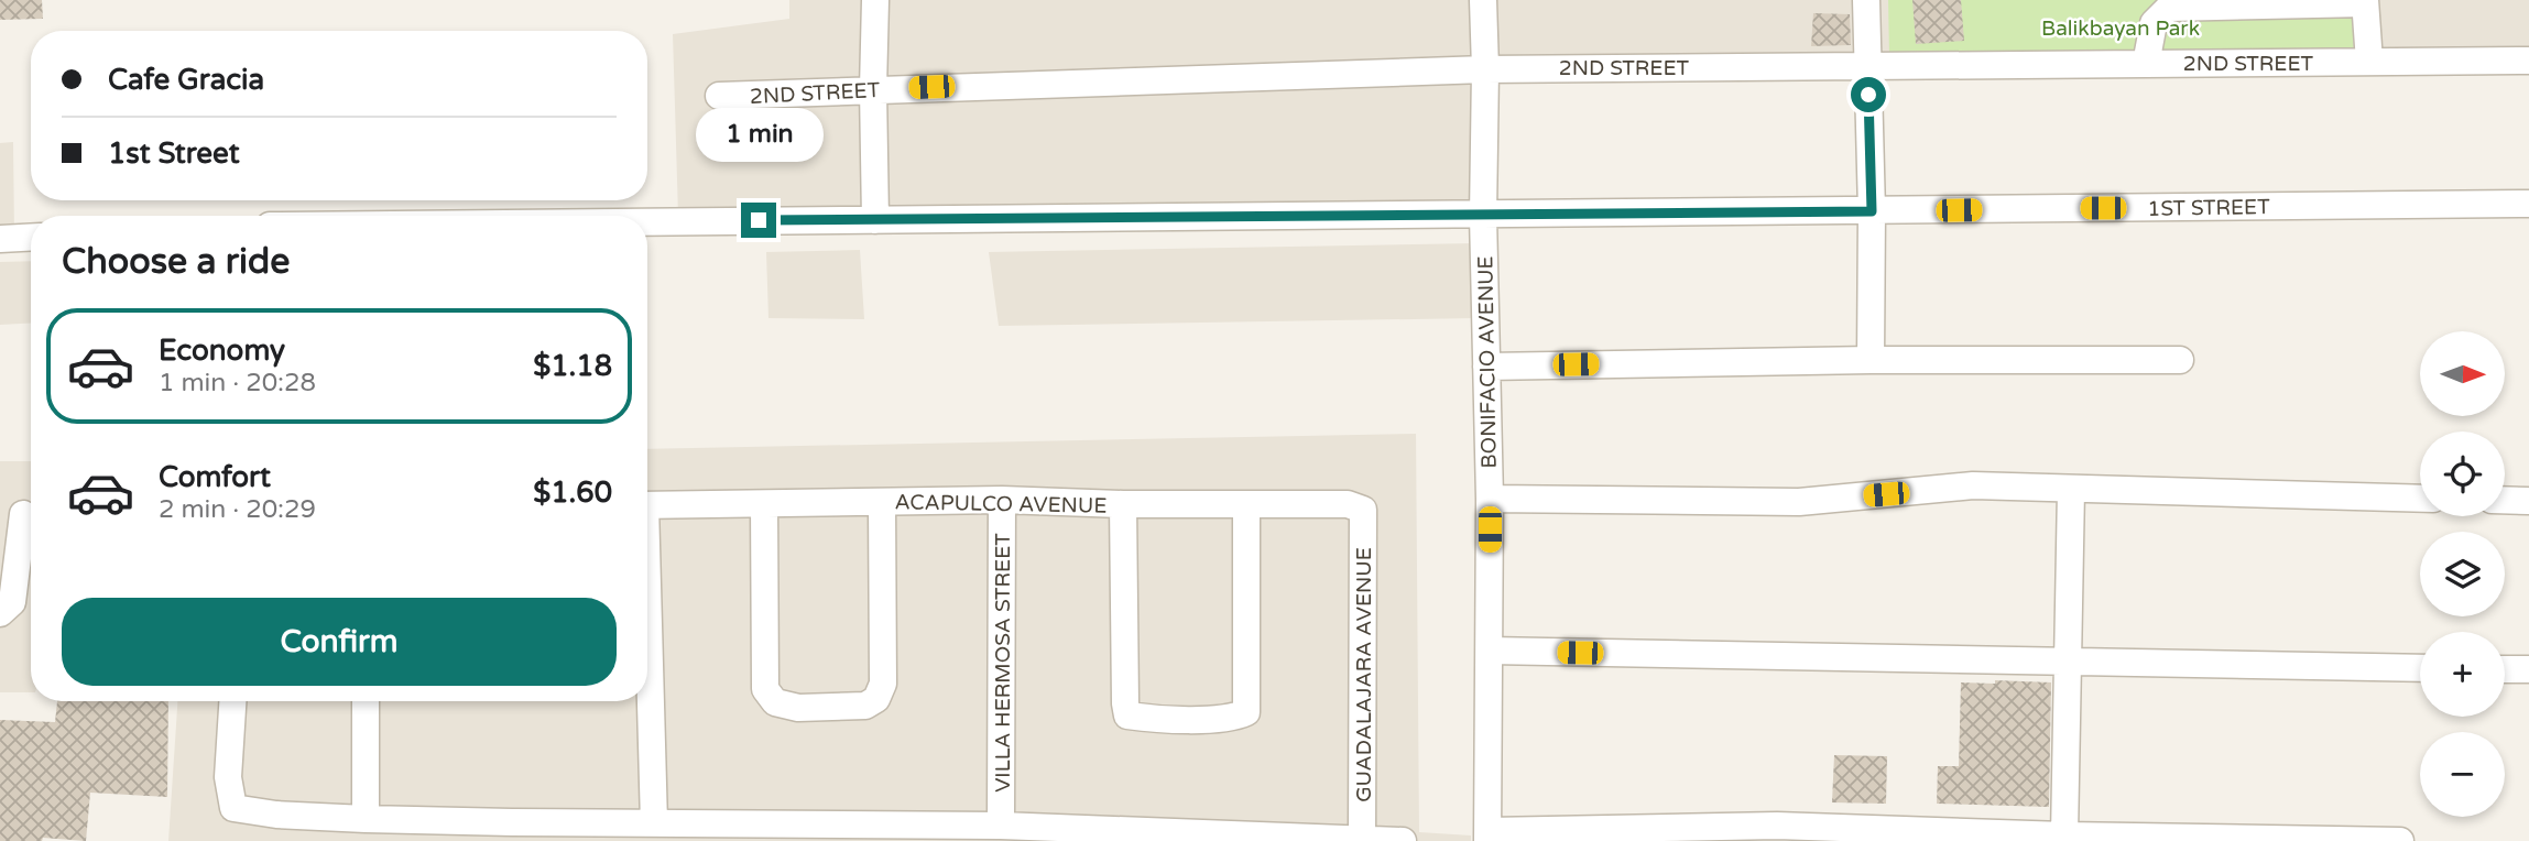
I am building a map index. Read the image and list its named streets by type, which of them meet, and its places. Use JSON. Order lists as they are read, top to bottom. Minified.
{"streets":{"street":["2ND STREET","1ST STREET","BONIFACIO AVENUE","ACAPULCO AVENUE","VILLA HERMOSA STREET","GUADALAJARA AVENUE"]},"crossings":[["2ND STREET","BONIFACIO AVENUE"],["1ST STREET","BONIFACIO AVENUE"],["ACAPULCO AVENUE","VILLA HERMOSA STREET"],["ACAPULCO AVENUE","GUADALAJARA AVENUE"]],"parks":["Balikbayan Park"],"north":"right","page":{"banner":["Cafe Gracia","1st Street"],"bubble":"1 min","heading":"Choose a ride","list":[{"name":"Economy","note":"1 min · 20:28","value":"$1.18"},{"name":"Comfort","note":"2 min · 20:29","value":"$1.60"}],"map_buttons":["+","−"],"buttons":"Confirm"}}
